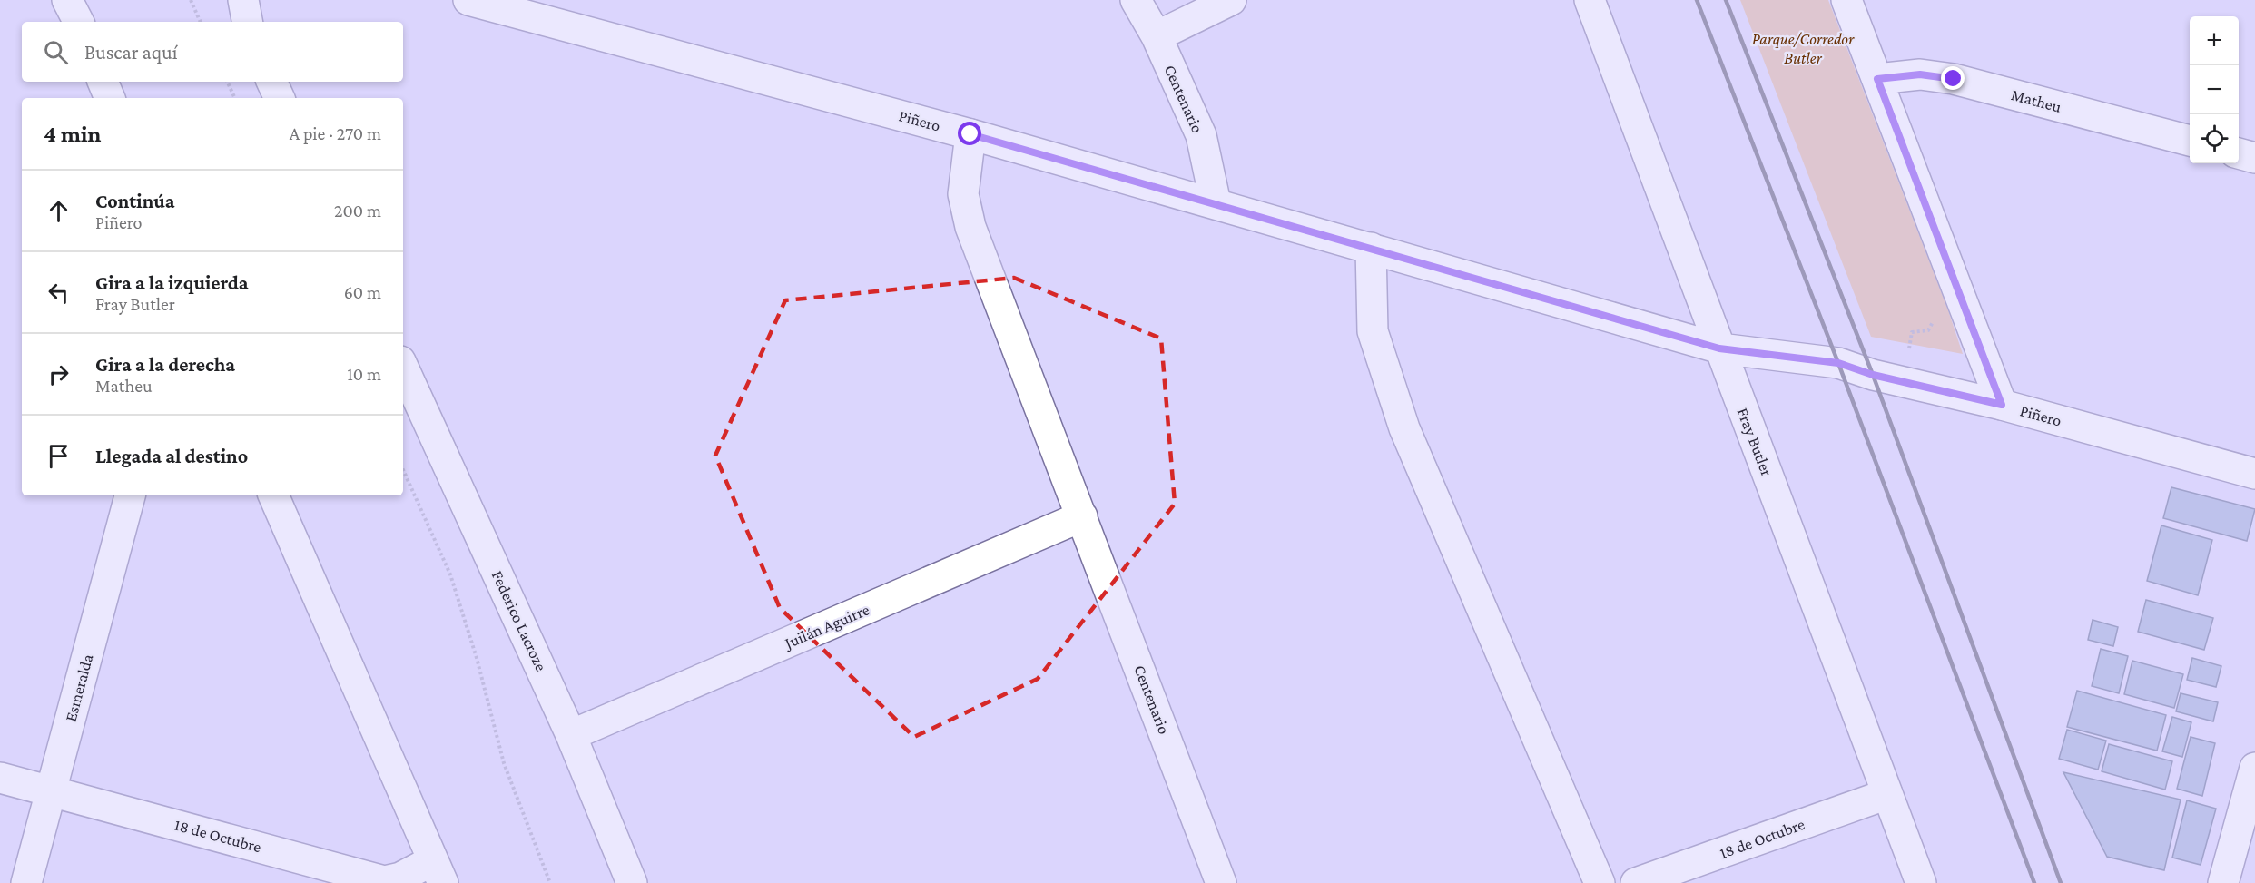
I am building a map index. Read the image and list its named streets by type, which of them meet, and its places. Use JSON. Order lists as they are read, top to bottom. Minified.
{"streets":{"street":["Centenario","Matheu","Piñero","Fray Butler","Federico Lacroze","Juilán Aguirre","Esmeralda","18 de Octubre"]},"crossings":[["Centenario","Piñero"],["Centenario","Juilán Aguirre"],["Piñero","Fray Butler"],["Fray Butler","18 de Octubre"],["Federico Lacroze","Juilán Aguirre"],["Esmeralda","18 de Octubre"]],"parks":["Parque/Corredor Butler"],"page":{"map_buttons":["+","−"],"search":"Buscar aquí","heading":["4 min","A pie · 270 m"],"list":[["Continúa","Piñero","200 m"],["Gira a la izquierda","Fray Butler","60 m"],["Gira a la derecha","Matheu","10 m"],"Llegada al destino"]}}
